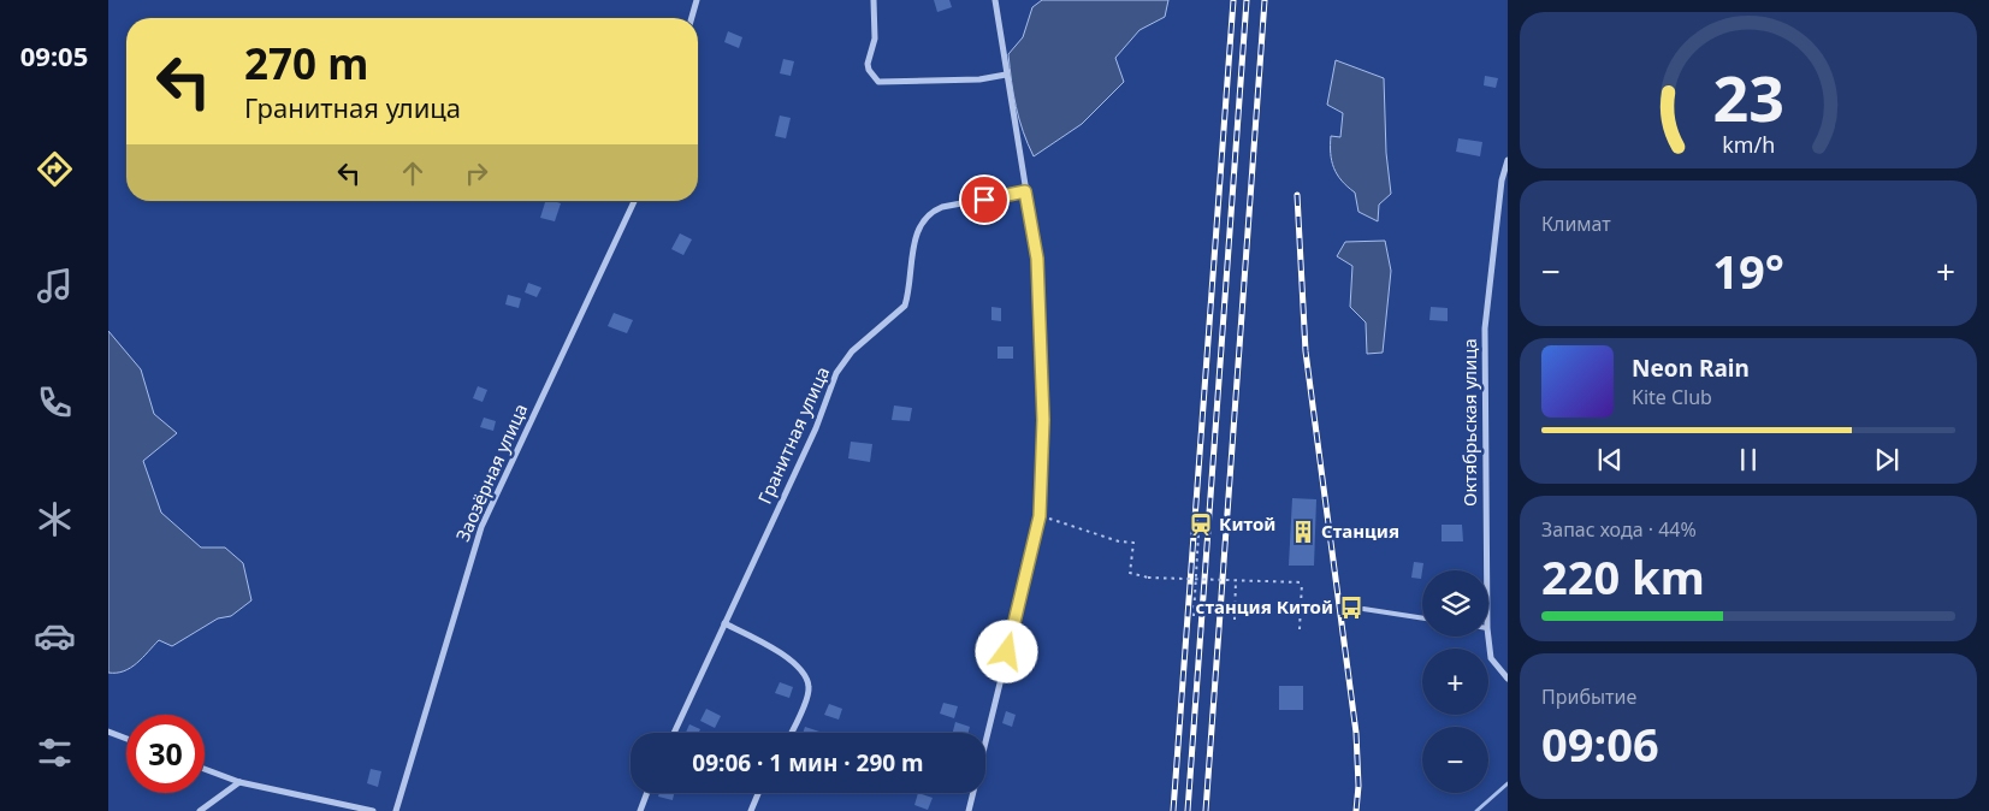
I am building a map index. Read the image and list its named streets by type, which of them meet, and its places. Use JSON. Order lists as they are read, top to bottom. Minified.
{"streets":{"street":["Октябрьская улица","Гранитная улица","Заозёрная улица"]},"places":{"station":["Китой"],"building":["Станция"],"bus stop":["станция Китой"]},"page":{"tabs":"09:05","turn":["270 m","Гранитная улица"],"tile":["Климат",["Запас хода · 44%","220 km"],["Прибытие","09:06"]],"heat":["−","19°","+"],"song":["Neon Rain","Kite Club"],"map_buttons":["+","−"],"limit":"30","trip":"09:06 · 1 мин · 290 m","gauge":["23","km/h"]}}
